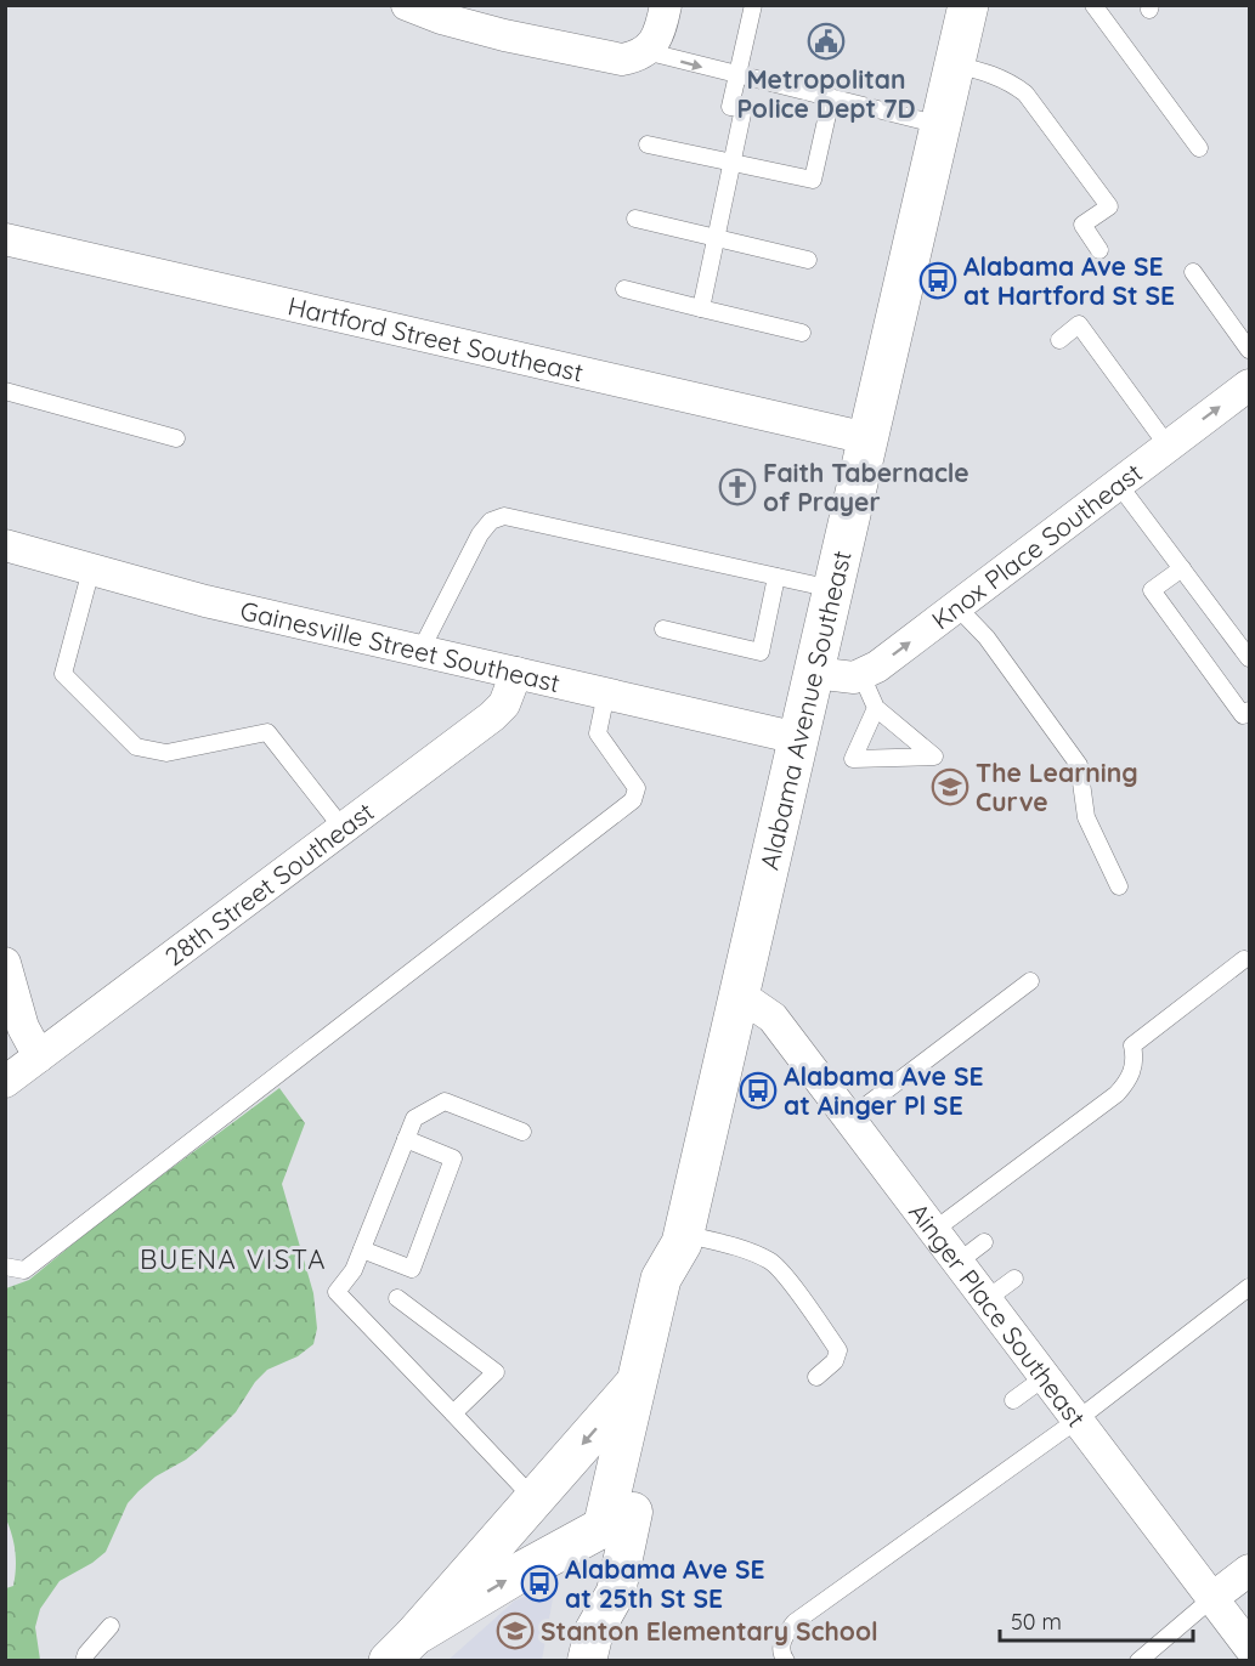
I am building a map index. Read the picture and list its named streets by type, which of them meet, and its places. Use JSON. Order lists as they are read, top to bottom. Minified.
{"streets":{"main road":["Alabama Avenue Southeast"],"street":["Hartford Street Southeast","Knox Place Southeast","Gainesville Street Southeast","28th Street Southeast","Ainger Place Southeast"]},"crossings":[["Hartford Street Southeast","Alabama Avenue Southeast"],["Gainesville Street Southeast","Alabama Avenue Southeast"],["Gainesville Street Southeast","28th Street Southeast"],["Alabama Avenue Southeast","Ainger Place Southeast"]],"one_way":["Knox Place Southeast"],"districts":["BUENA VISTA"],"places":{"public building":["Metropolitan Police Dept 7D"],"bus stop":["Alabama Ave SE at Hartford St SE","Alabama Ave SE at Ainger Pl SE","Alabama Ave SE at 25th St SE"],"church":["Faith Tabernacle of Prayer"],"school or university":["The Learning Curve","Stanton Elementary School"]},"scale_bar":"50 m"}
